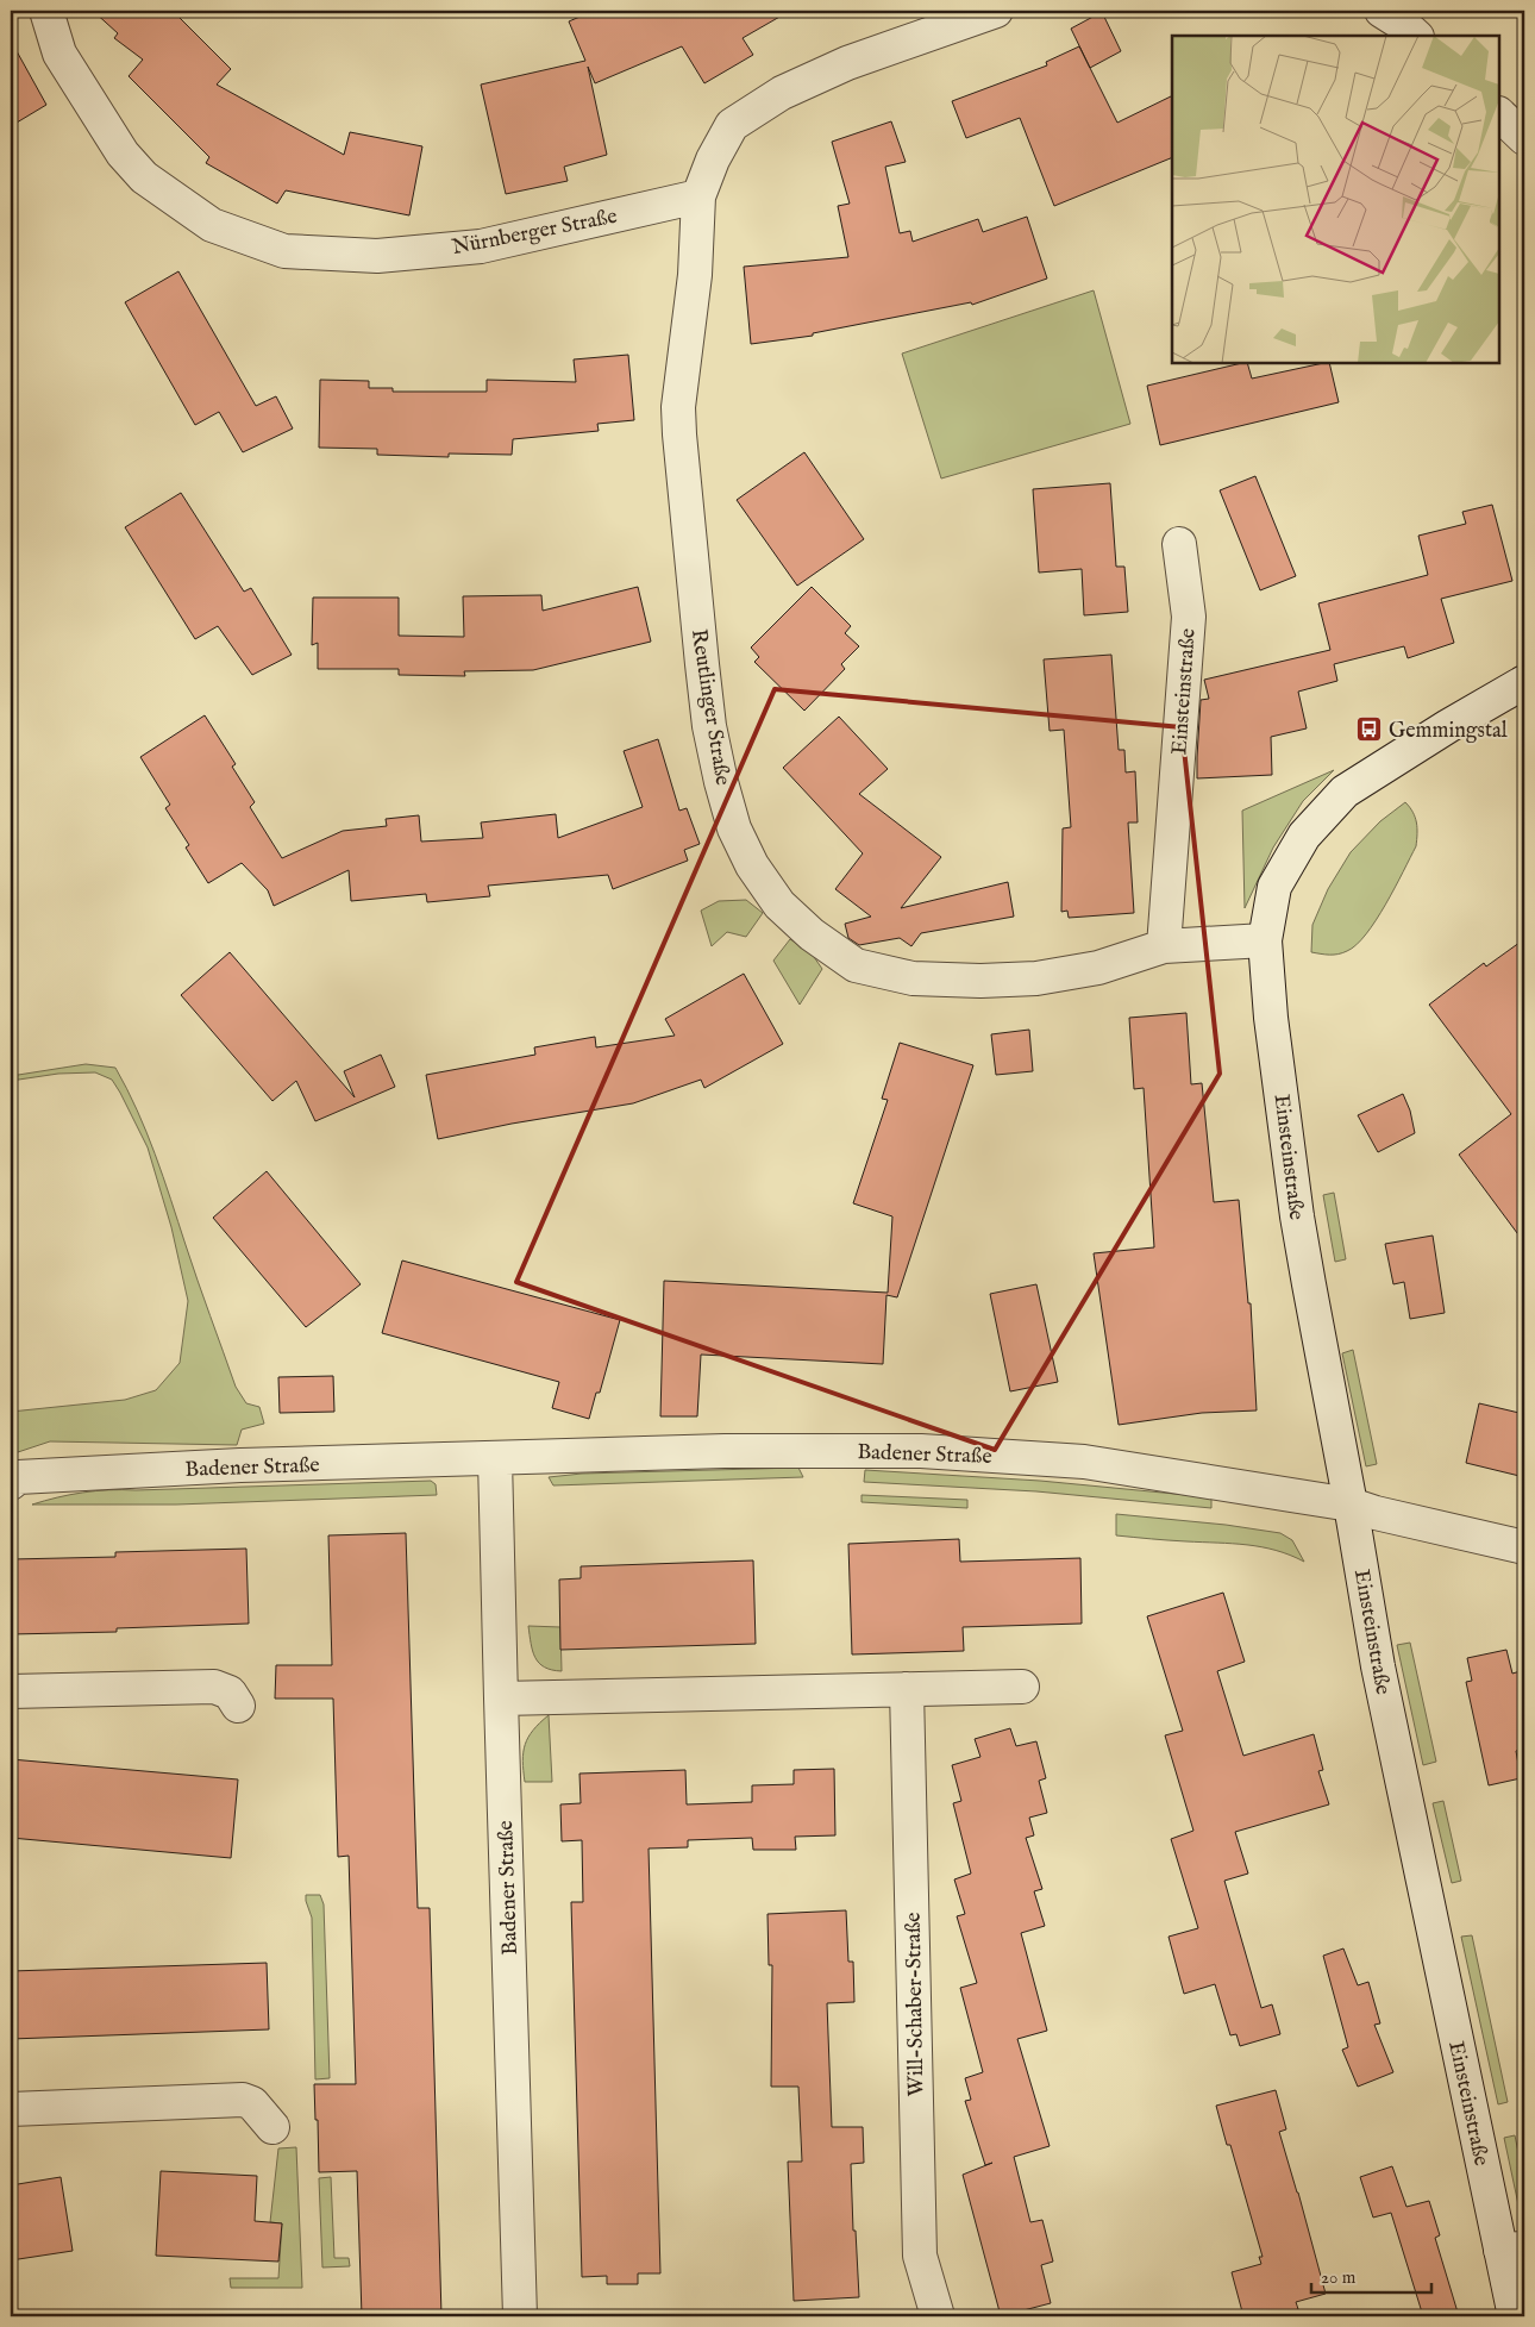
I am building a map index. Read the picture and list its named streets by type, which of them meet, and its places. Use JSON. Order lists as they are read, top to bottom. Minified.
{"streets":{"street":["Nürnberger Straße","Einsteinstraße","Reutlinger Straße","Badener Straße","Will-Schaber-Straße"]},"crossings":[["Nürnberger Straße","Reutlinger Straße"],["Einsteinstraße","Reutlinger Straße"],["Einsteinstraße","Badener Straße"]],"places":{"bus stop":["Gemmingstal"]},"scale_bar":"20 m"}
